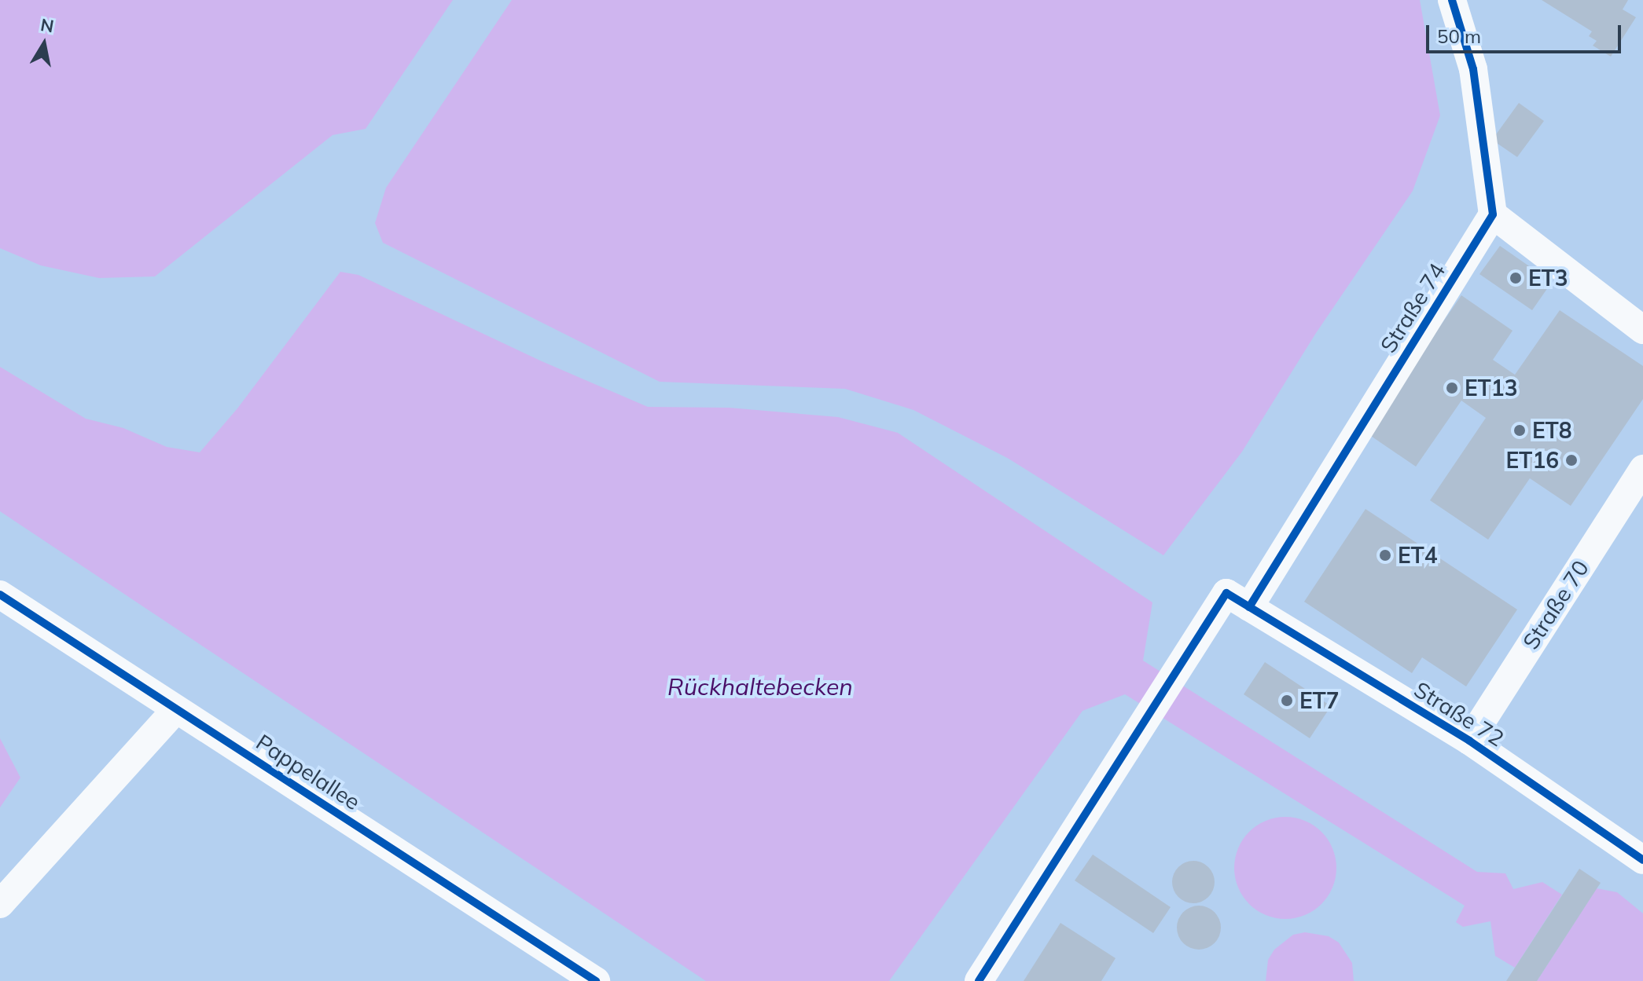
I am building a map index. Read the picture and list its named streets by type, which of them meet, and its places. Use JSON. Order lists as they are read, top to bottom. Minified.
{"streets":{"street":["Straße 74","Straße 70","Straße 72","Pappelallee"]},"crossings":[["Straße 74","Straße 72"],["Straße 70","Straße 72"]],"water":["Rückhaltebecken"],"places":["ET3","ET13","ET8","ET16","ET4","ET7"],"scale_bar":"50 m","north":"top"}
